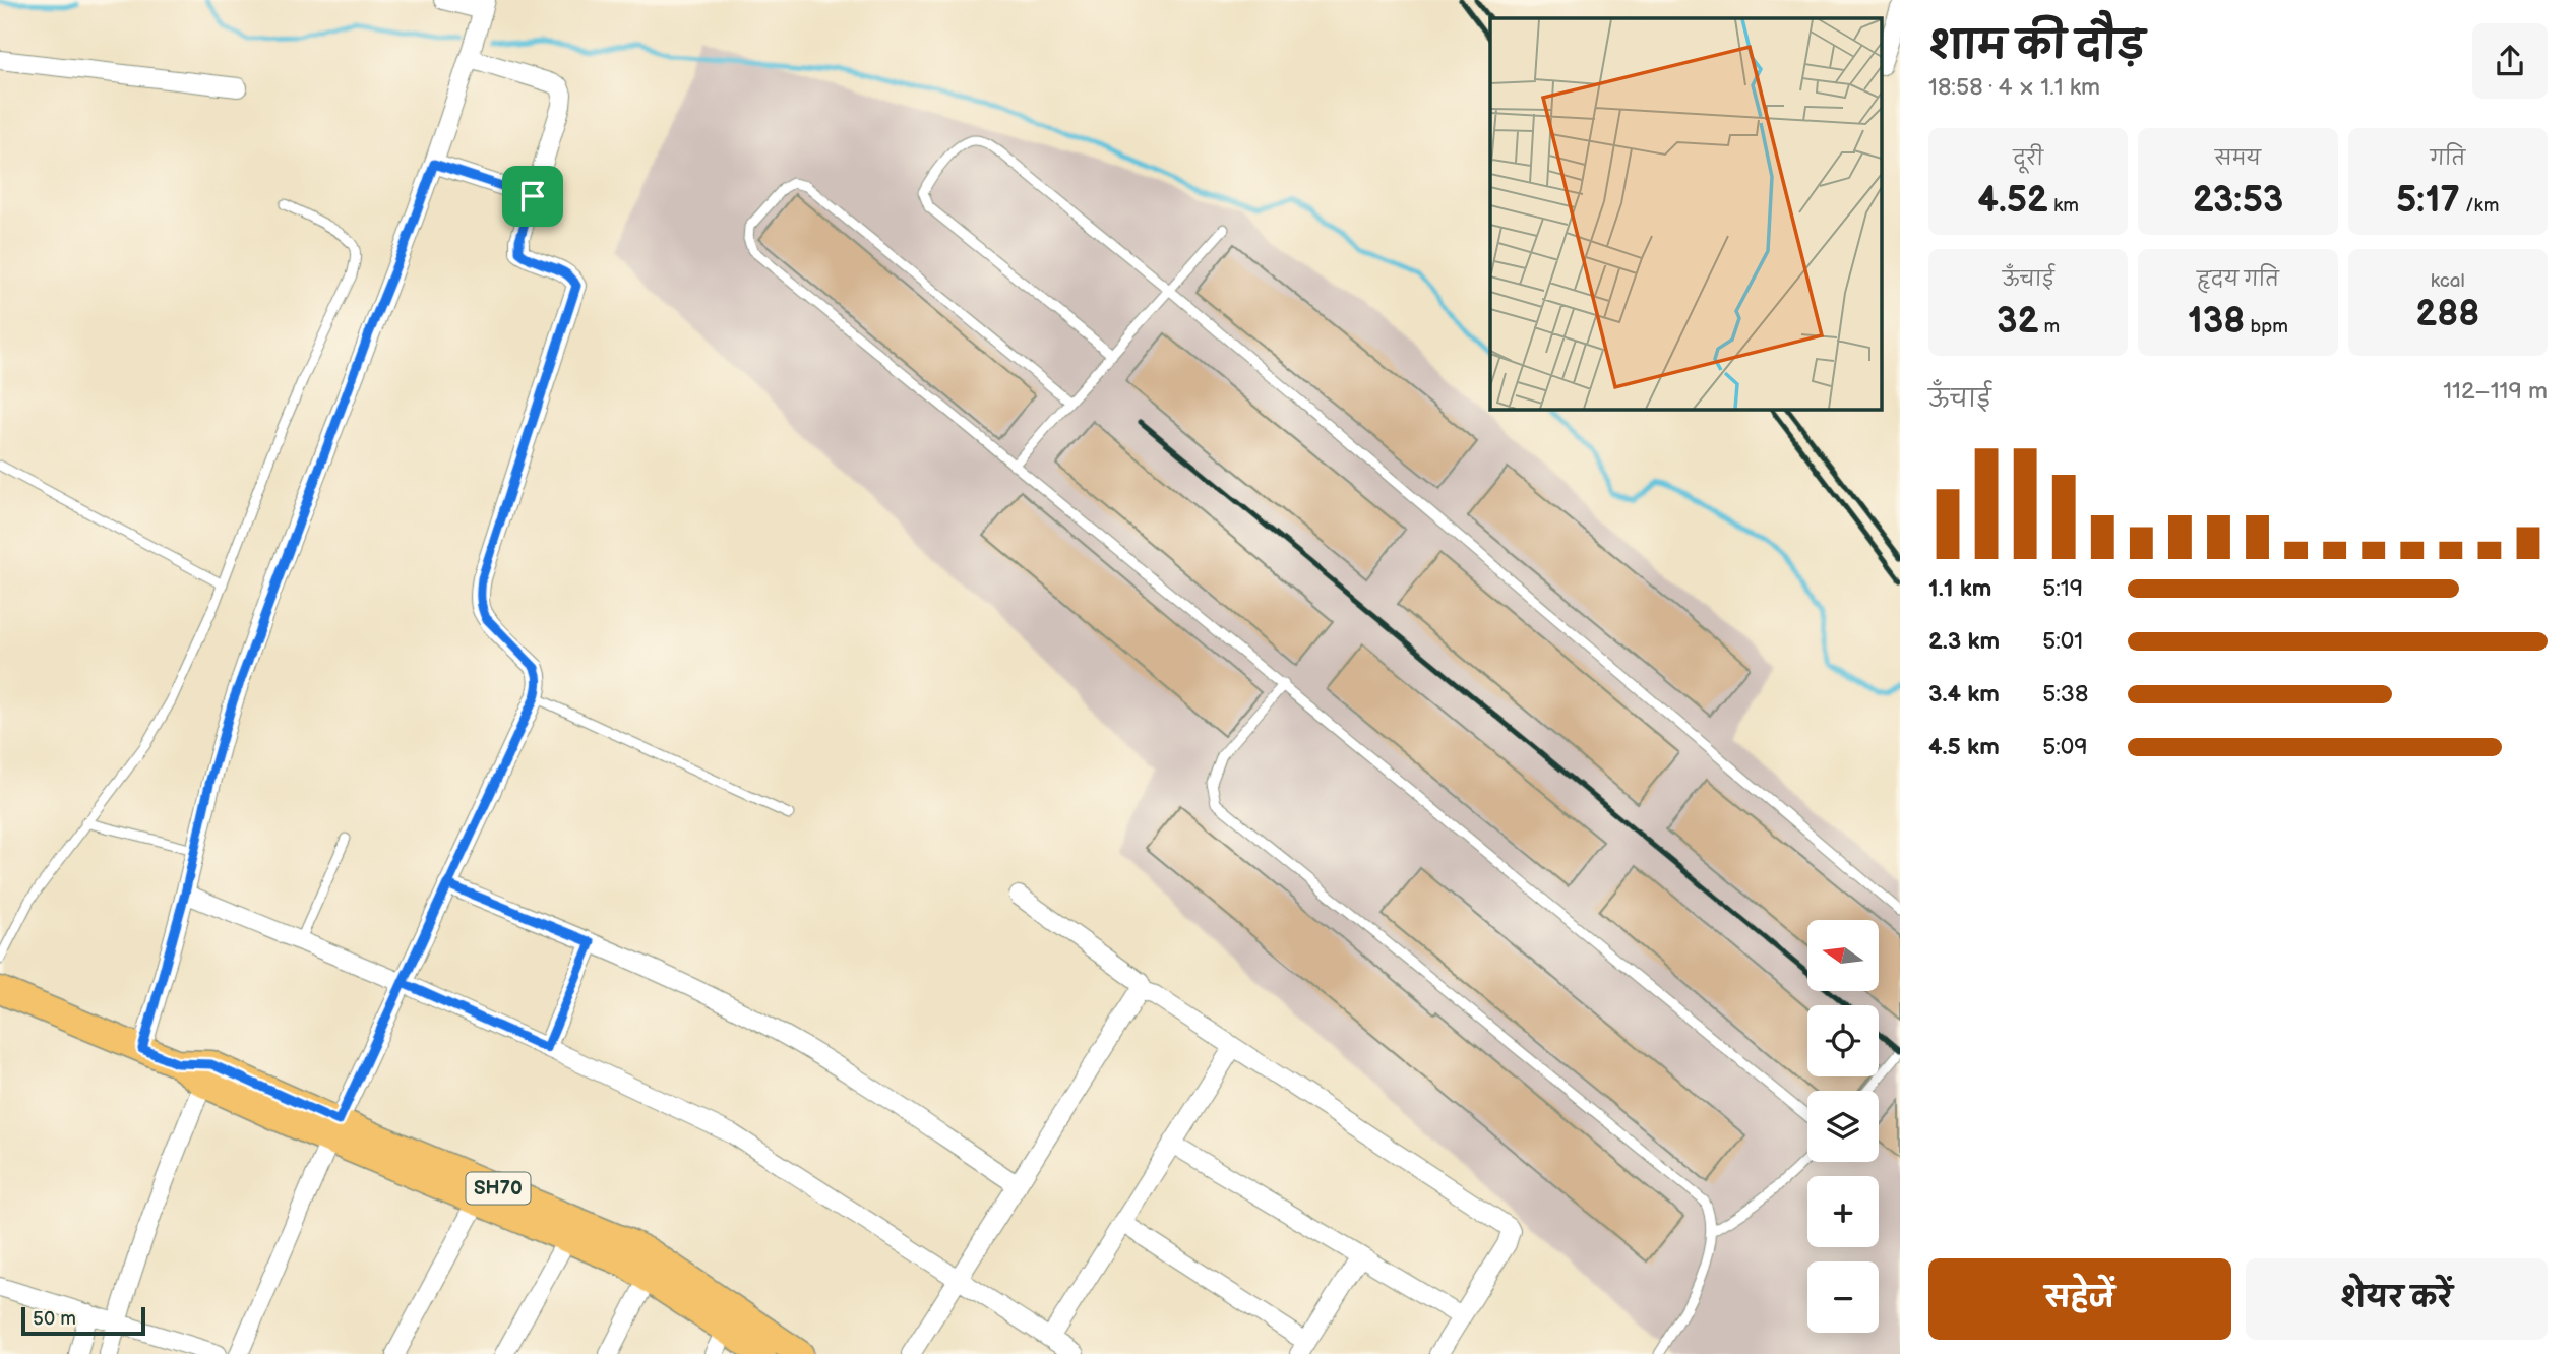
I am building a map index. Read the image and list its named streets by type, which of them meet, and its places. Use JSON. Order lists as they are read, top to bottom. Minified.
{"streets":{"main road":["SH70"]},"scale_bar":"50 m","north":"left","page":{"heading":["शाम की दौड़","18:58 · 4 × 1.1 km"],"stats":[["दूरी","4.52 km"],["समय","23:53"],["गति","5:17 /km"],["ऊँचाई","32 m"],["हृदय गति","138 bpm"],["kcal","288"]],"chart":["ऊँचाई","112–119 m"],"list":[{"name":"1.1 km","note":"5:19"},{"name":"2.3 km","note":"5:01"},{"name":"3.4 km","note":"5:38"},{"name":"4.5 km","note":"5:09"}],"map_buttons":["+","−"],"buttons":["सहेजें","शेयर करें"],"scale":"50 m"}}
